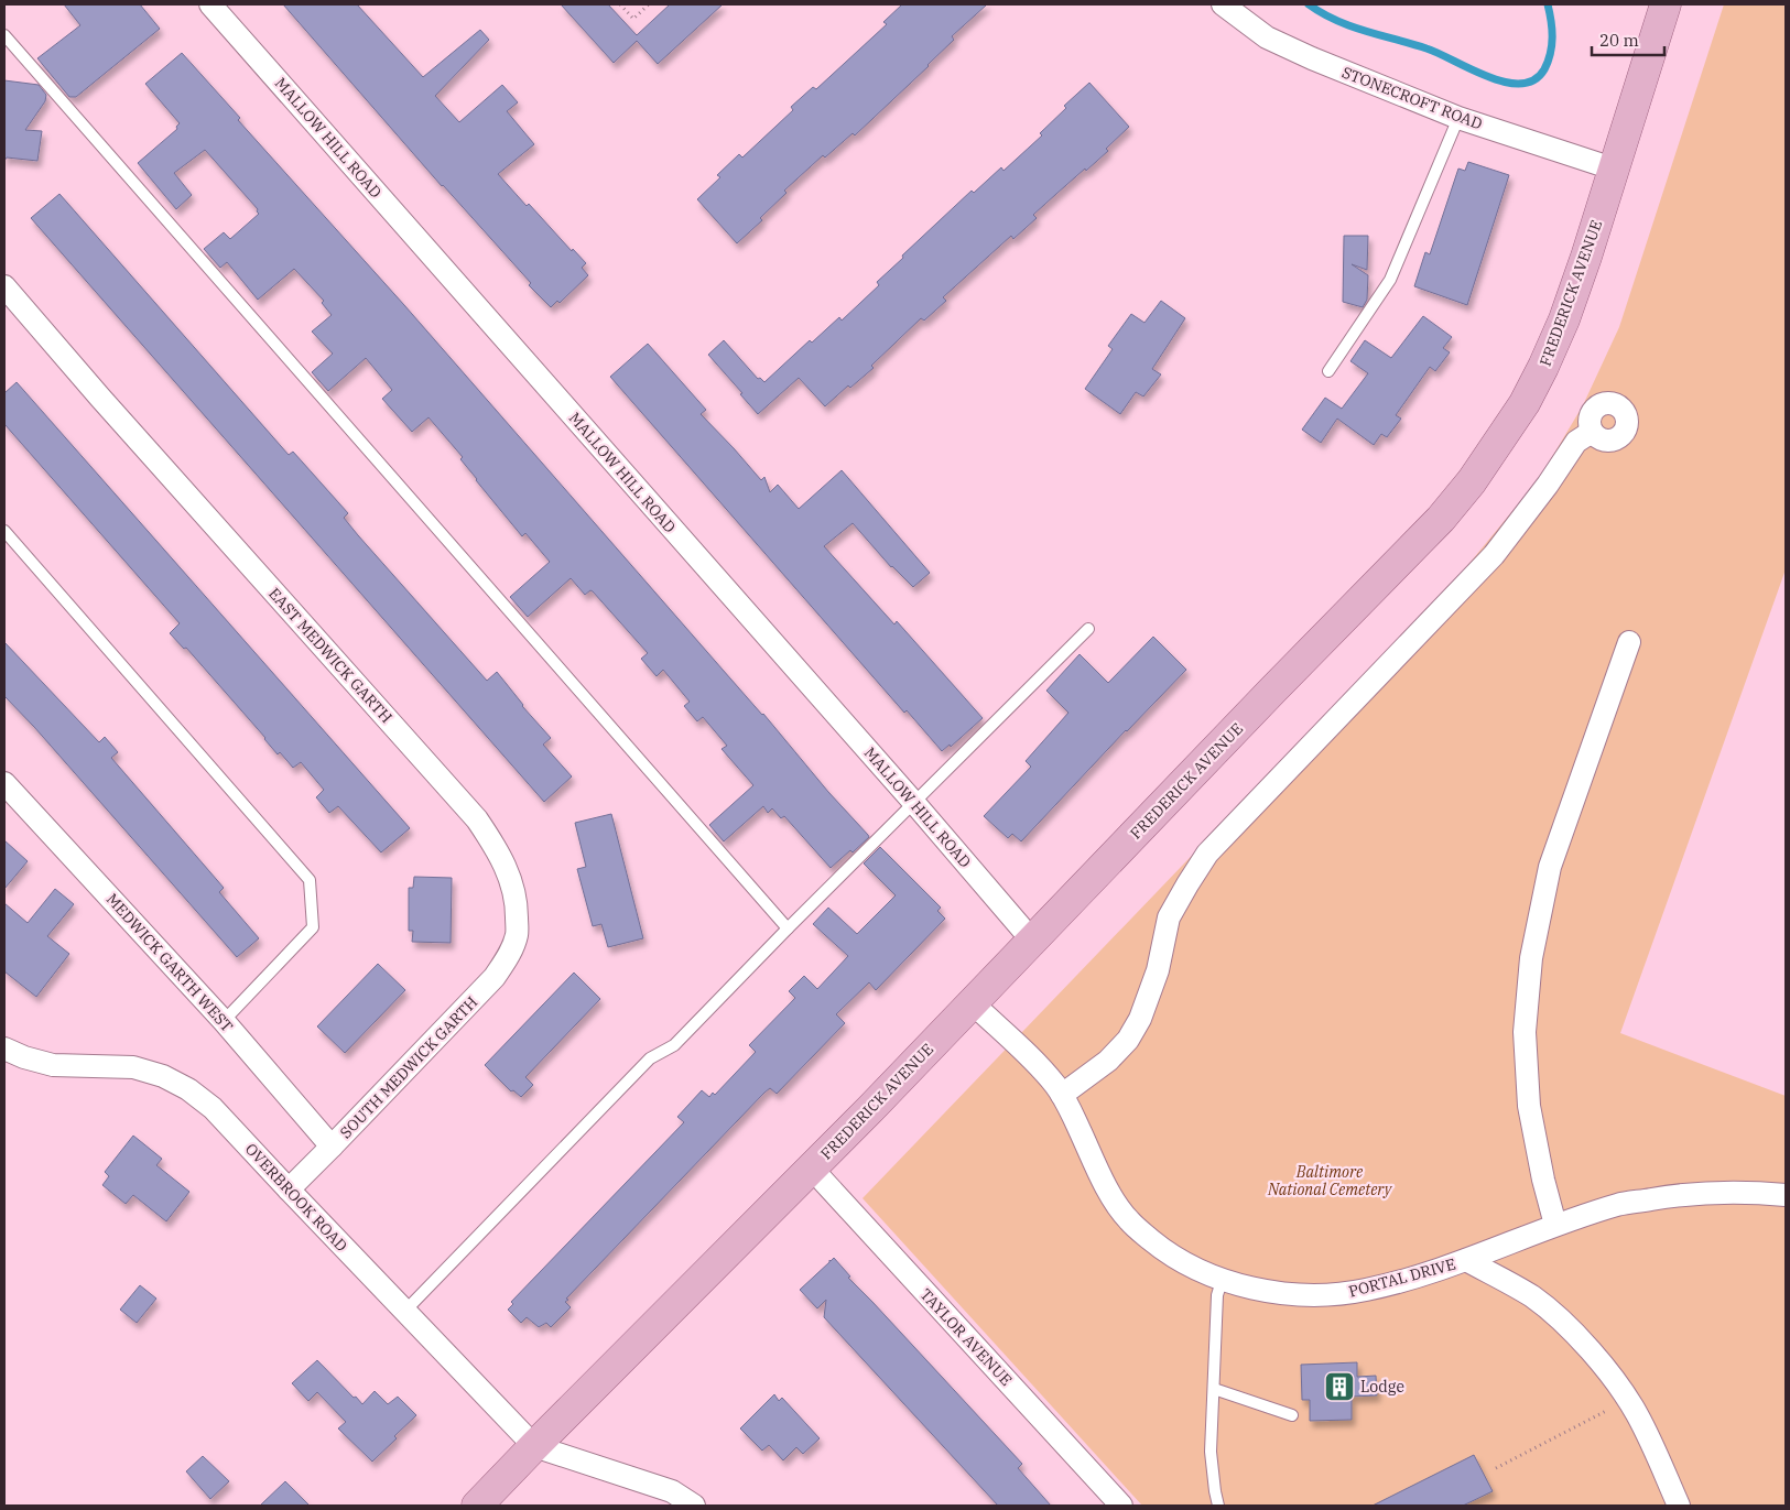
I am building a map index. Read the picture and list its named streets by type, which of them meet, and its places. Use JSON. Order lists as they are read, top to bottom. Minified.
{"streets":{"main road":["FREDERICK AVENUE"],"street":["STONECROFT ROAD","MALLOW HILL ROAD","EAST MEDWICK GARTH","MEDWICK GARTH WEST","SOUTH MEDWICK GARTH","OVERBROOK ROAD","PORTAL DRIVE","TAYLOR AVENUE"]},"crossings":[["STONECROFT ROAD","FREDERICK AVENUE"],["MALLOW HILL ROAD","FREDERICK AVENUE"],["FREDERICK AVENUE","OVERBROOK ROAD"],["FREDERICK AVENUE","PORTAL DRIVE"],["FREDERICK AVENUE","TAYLOR AVENUE"],["EAST MEDWICK GARTH","SOUTH MEDWICK GARTH"],["MEDWICK GARTH WEST","SOUTH MEDWICK GARTH"],["SOUTH MEDWICK GARTH","OVERBROOK ROAD"]],"parks":["Baltimore National Cemetery"],"places":{"building":["Lodge"]},"scale_bar":"20 m"}
